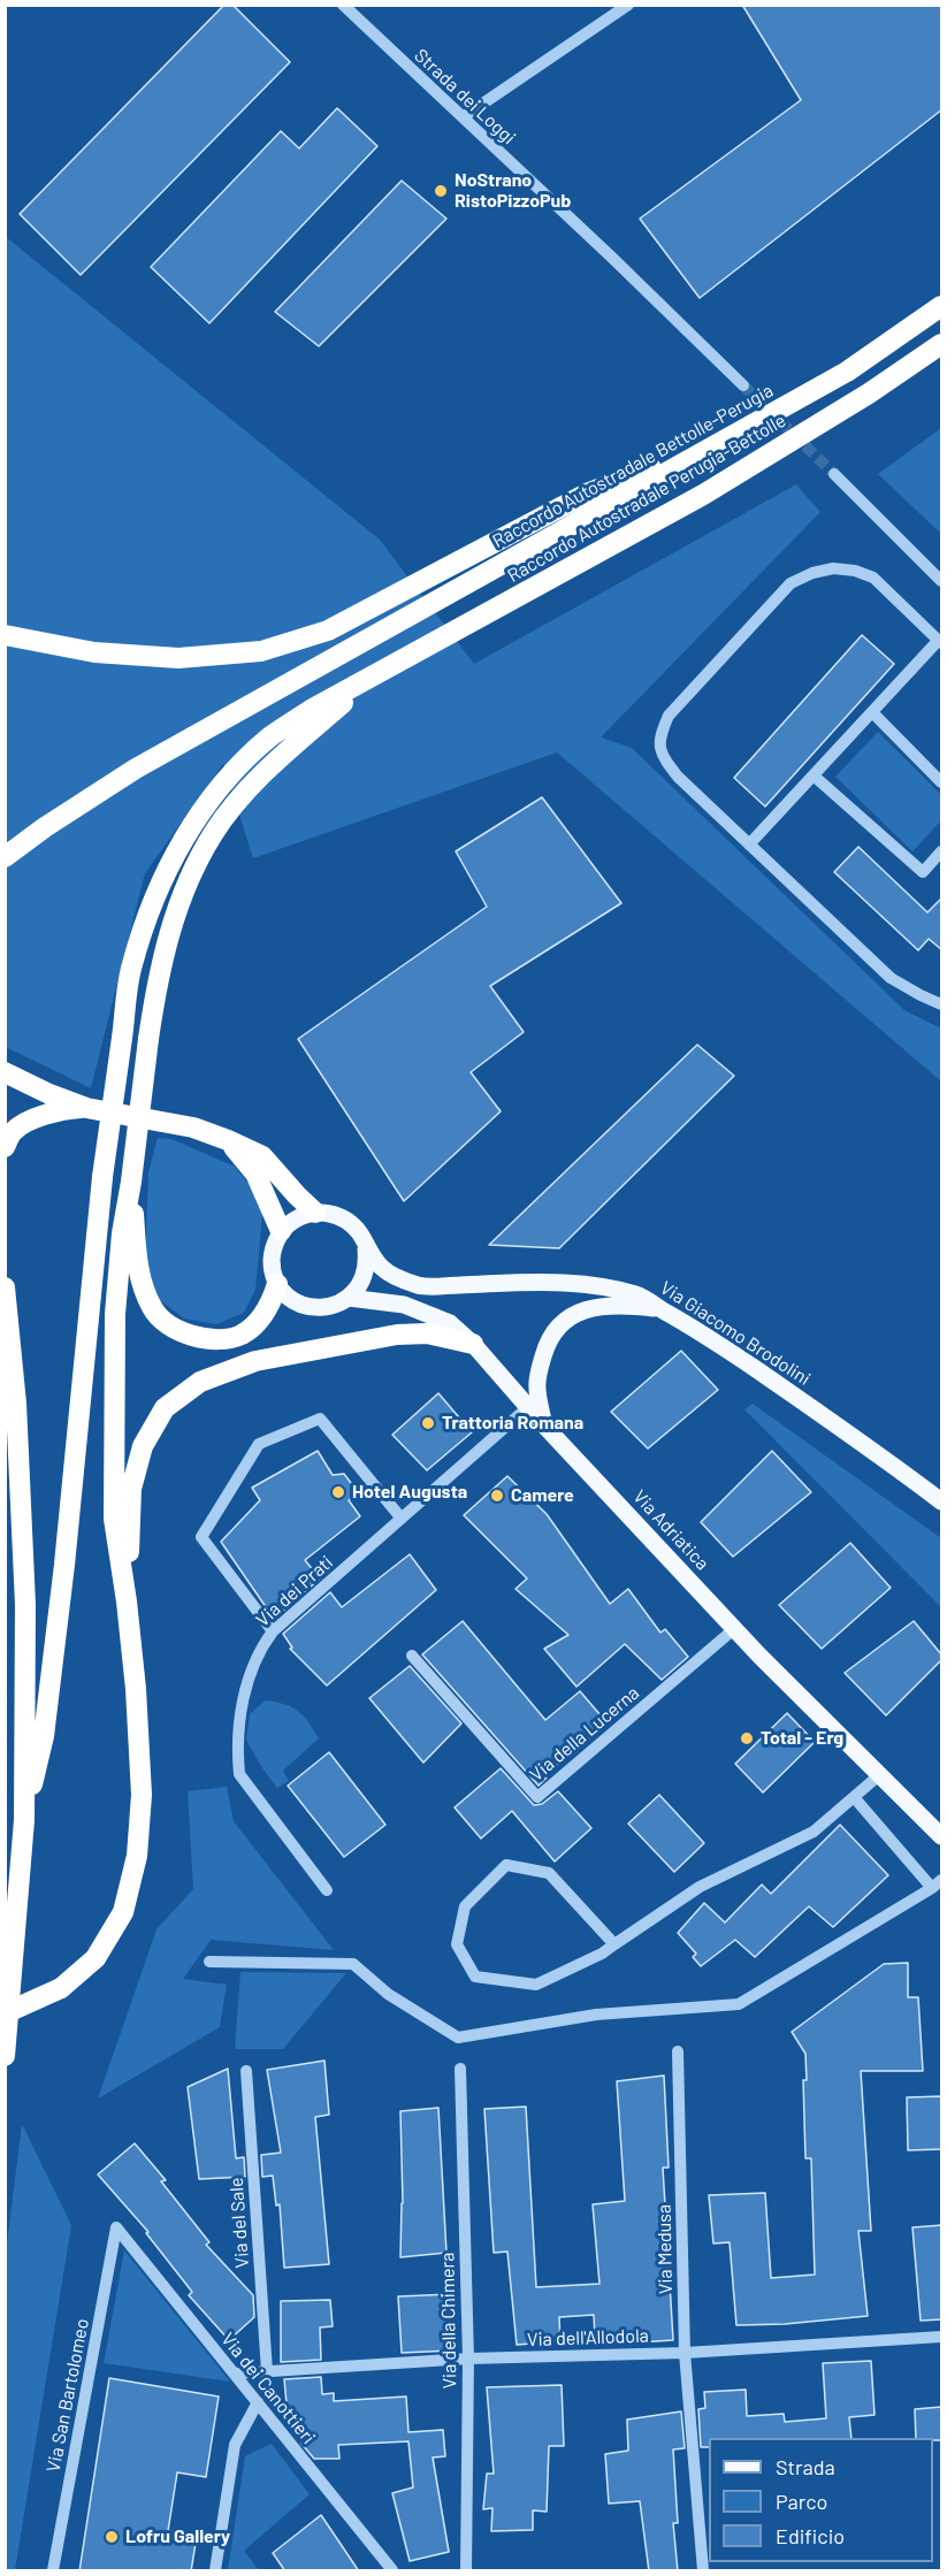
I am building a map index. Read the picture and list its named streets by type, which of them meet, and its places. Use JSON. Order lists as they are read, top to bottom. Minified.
{"streets":{"highway":["Raccordo Autostradale Bettolle-Perugia","Raccordo Autostradale Perugia-Bettolle"],"main road":["Via Giacomo Brodolini","Via Adriatica"],"street":["Strada dei Loggi","Via dei Prati","Via della Lucerna","Via del Sale","Via Medusa","Via della Chimera","Via dell'Allodola","Via dei Canottieri","Via San Bartolomeo"]},"crossings":[["Via Giacomo Brodolini","Via Adriatica"],["Via Adriatica","Via dei Prati"],["Via Adriatica","Via della Lucerna"],["Via del Sale","Via dell'Allodola"],["Via Medusa","Via dell'Allodola"],["Via della Chimera","Via dell'Allodola"],["Via dell'Allodola","Via dei Canottieri"],["Via dei Canottieri","Via San Bartolomeo"]],"places":["NoStrano RistoPizzoPub","Trattoria Romana","Hotel Augusta","Camere","Total - Erg","Lofru Gallery"],"legend":["Strada","Parco","Edificio"]}
